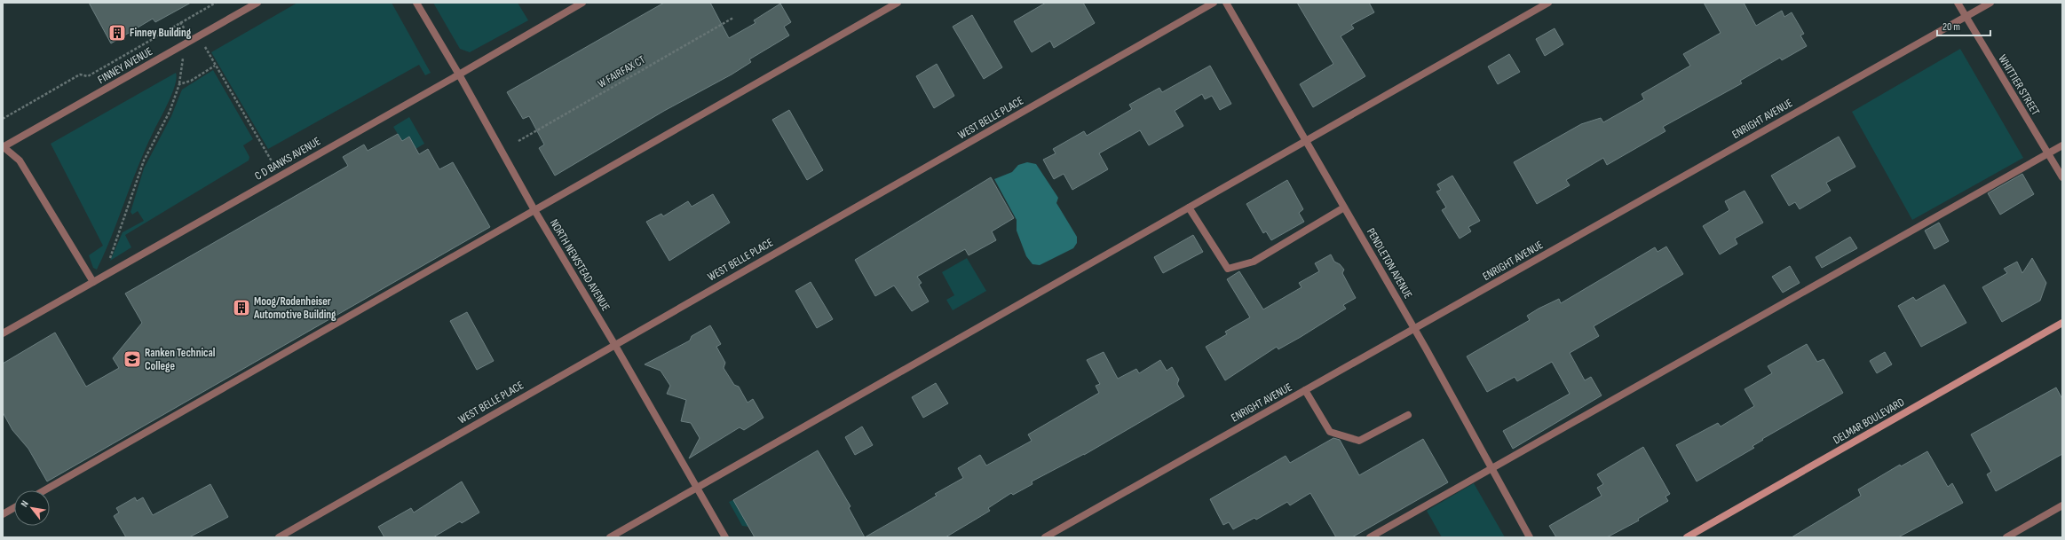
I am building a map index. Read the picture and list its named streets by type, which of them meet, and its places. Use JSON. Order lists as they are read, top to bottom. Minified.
{"streets":{"main road":["DELMAR BOULEVARD"],"street":["FINNEY AVENUE","WHITTIER STREET","WEST BELLE PLACE","ENRIGHT AVENUE","C D BANKS AVENUE","PENDLETON AVENUE","NORTH NEWSTEAD AVENUE"],"path":["W FAIRFAX CT"]},"crossings":[["WHITTIER STREET","ENRIGHT AVENUE"],["WEST BELLE PLACE","NORTH NEWSTEAD AVENUE"],["ENRIGHT AVENUE","PENDLETON AVENUE"],["C D BANKS AVENUE","NORTH NEWSTEAD AVENUE"]],"places":{"building":["Finney Building","Moog/Rodenheiser Automotive Building"],"school or university":["Ranken Technical College"]},"scale_bar":"20 m","north":"top left"}
